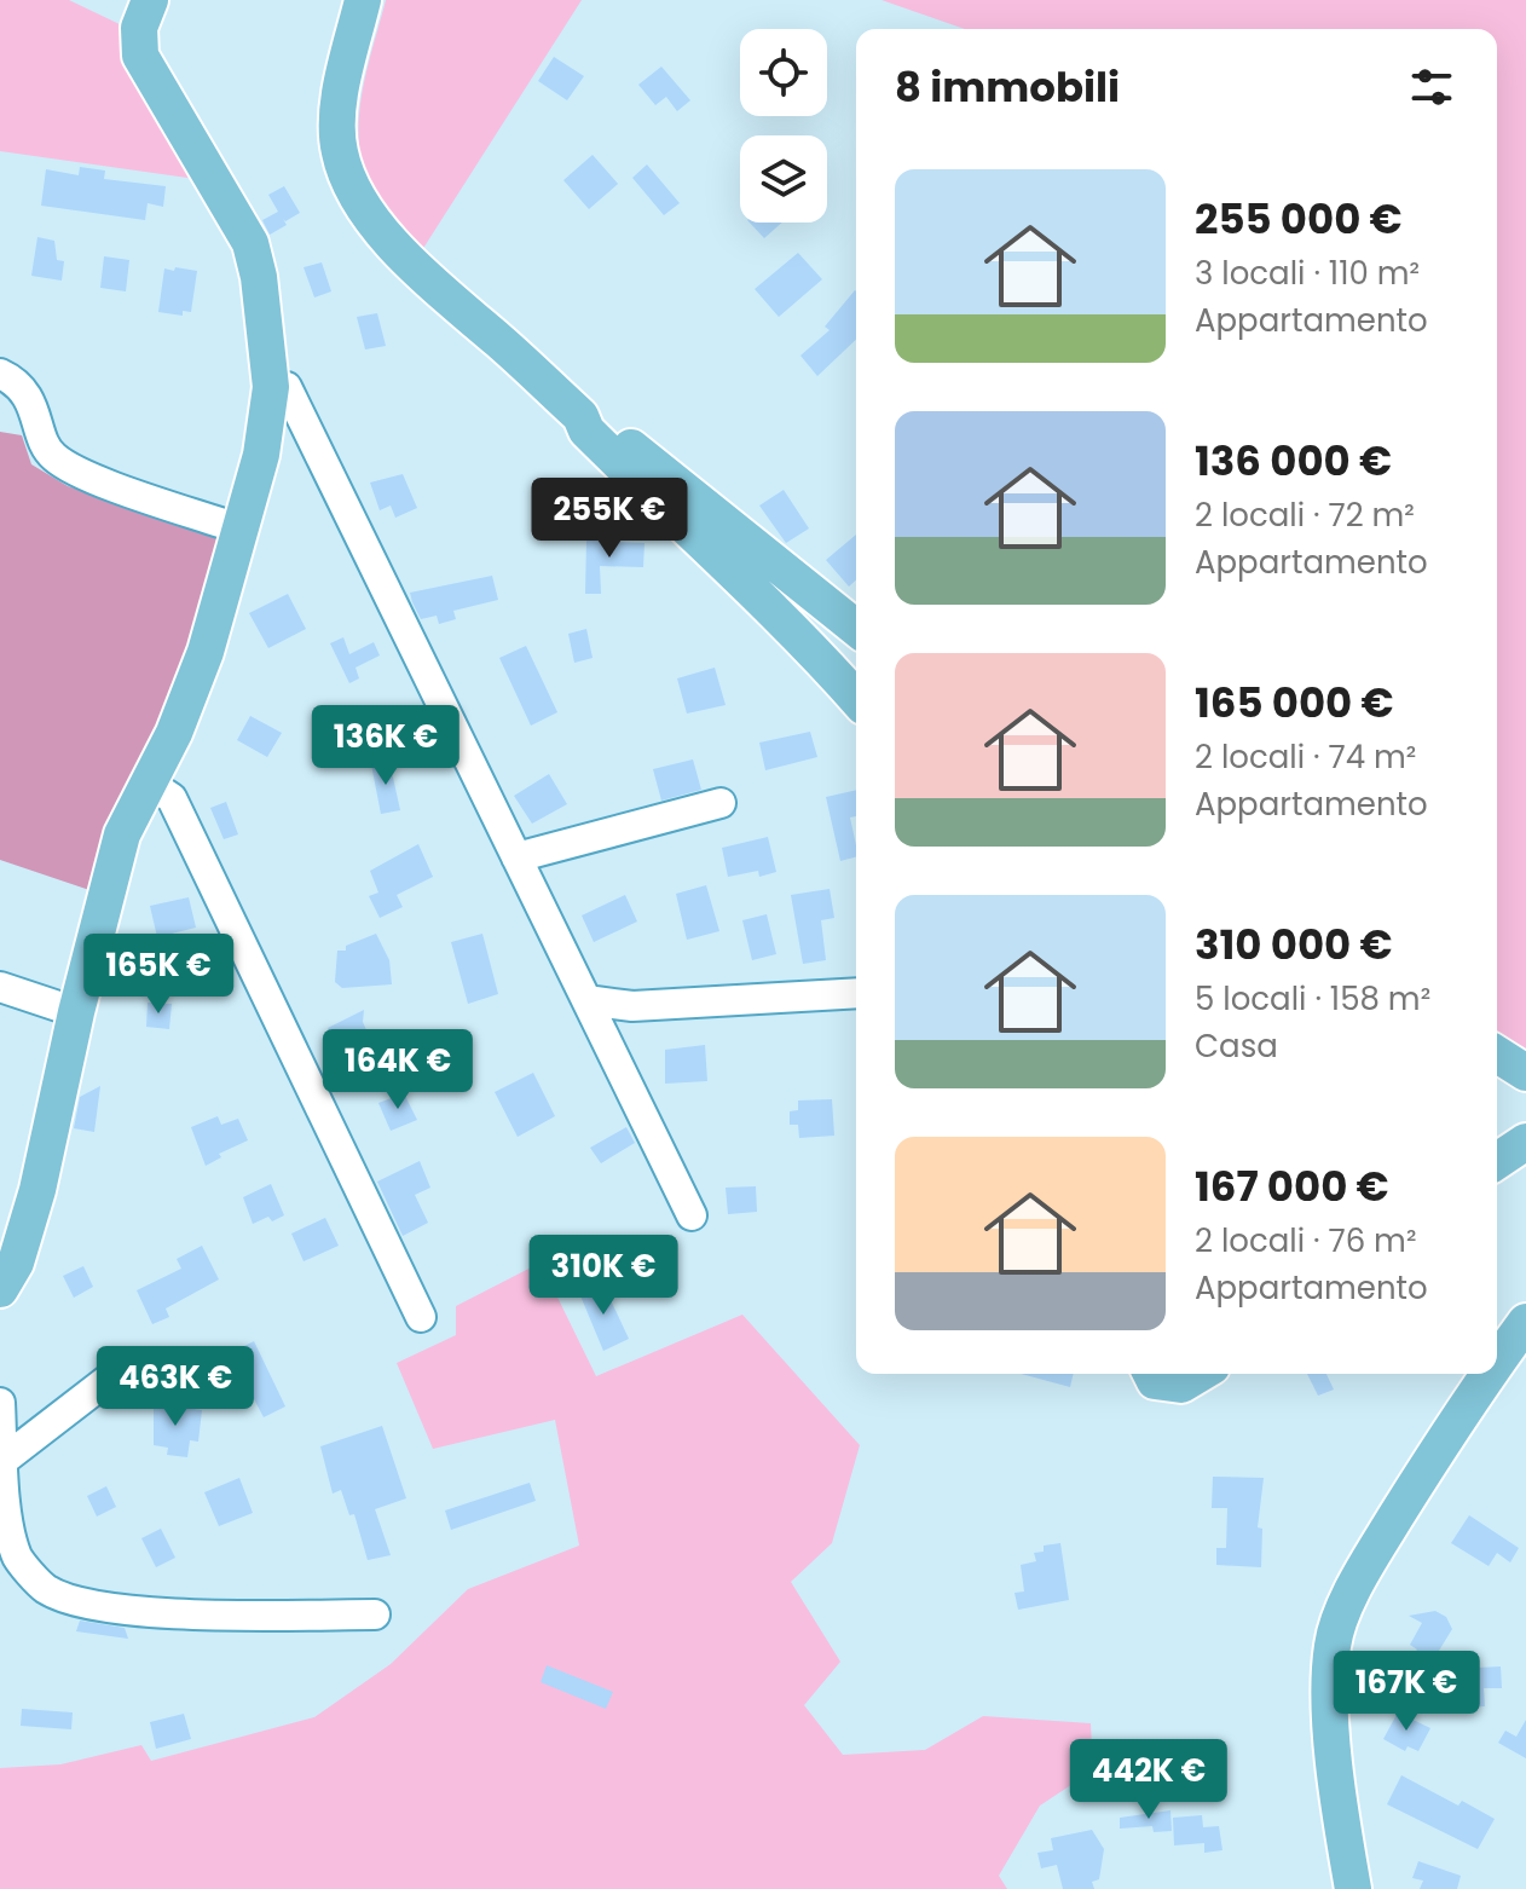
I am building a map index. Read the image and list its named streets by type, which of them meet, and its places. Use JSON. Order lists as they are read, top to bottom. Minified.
{"page":{"heading":"8 immobili","list":[{"name":"255 000 €","note":"3 locali · 110 m² · Appartamento"},{"name":"136 000 €","note":"2 locali · 72 m² · Appartamento"},{"name":"165 000 €","note":"2 locali · 74 m² · Appartamento"},{"name":"310 000 €","note":"5 locali · 158 m² · Casa"},{"name":"167 000 €","note":"2 locali · 76 m² · Appartamento"}],"price":["255K €","136K €","165K €","164K €","310K €","463K €","167K €","442K €"]}}
